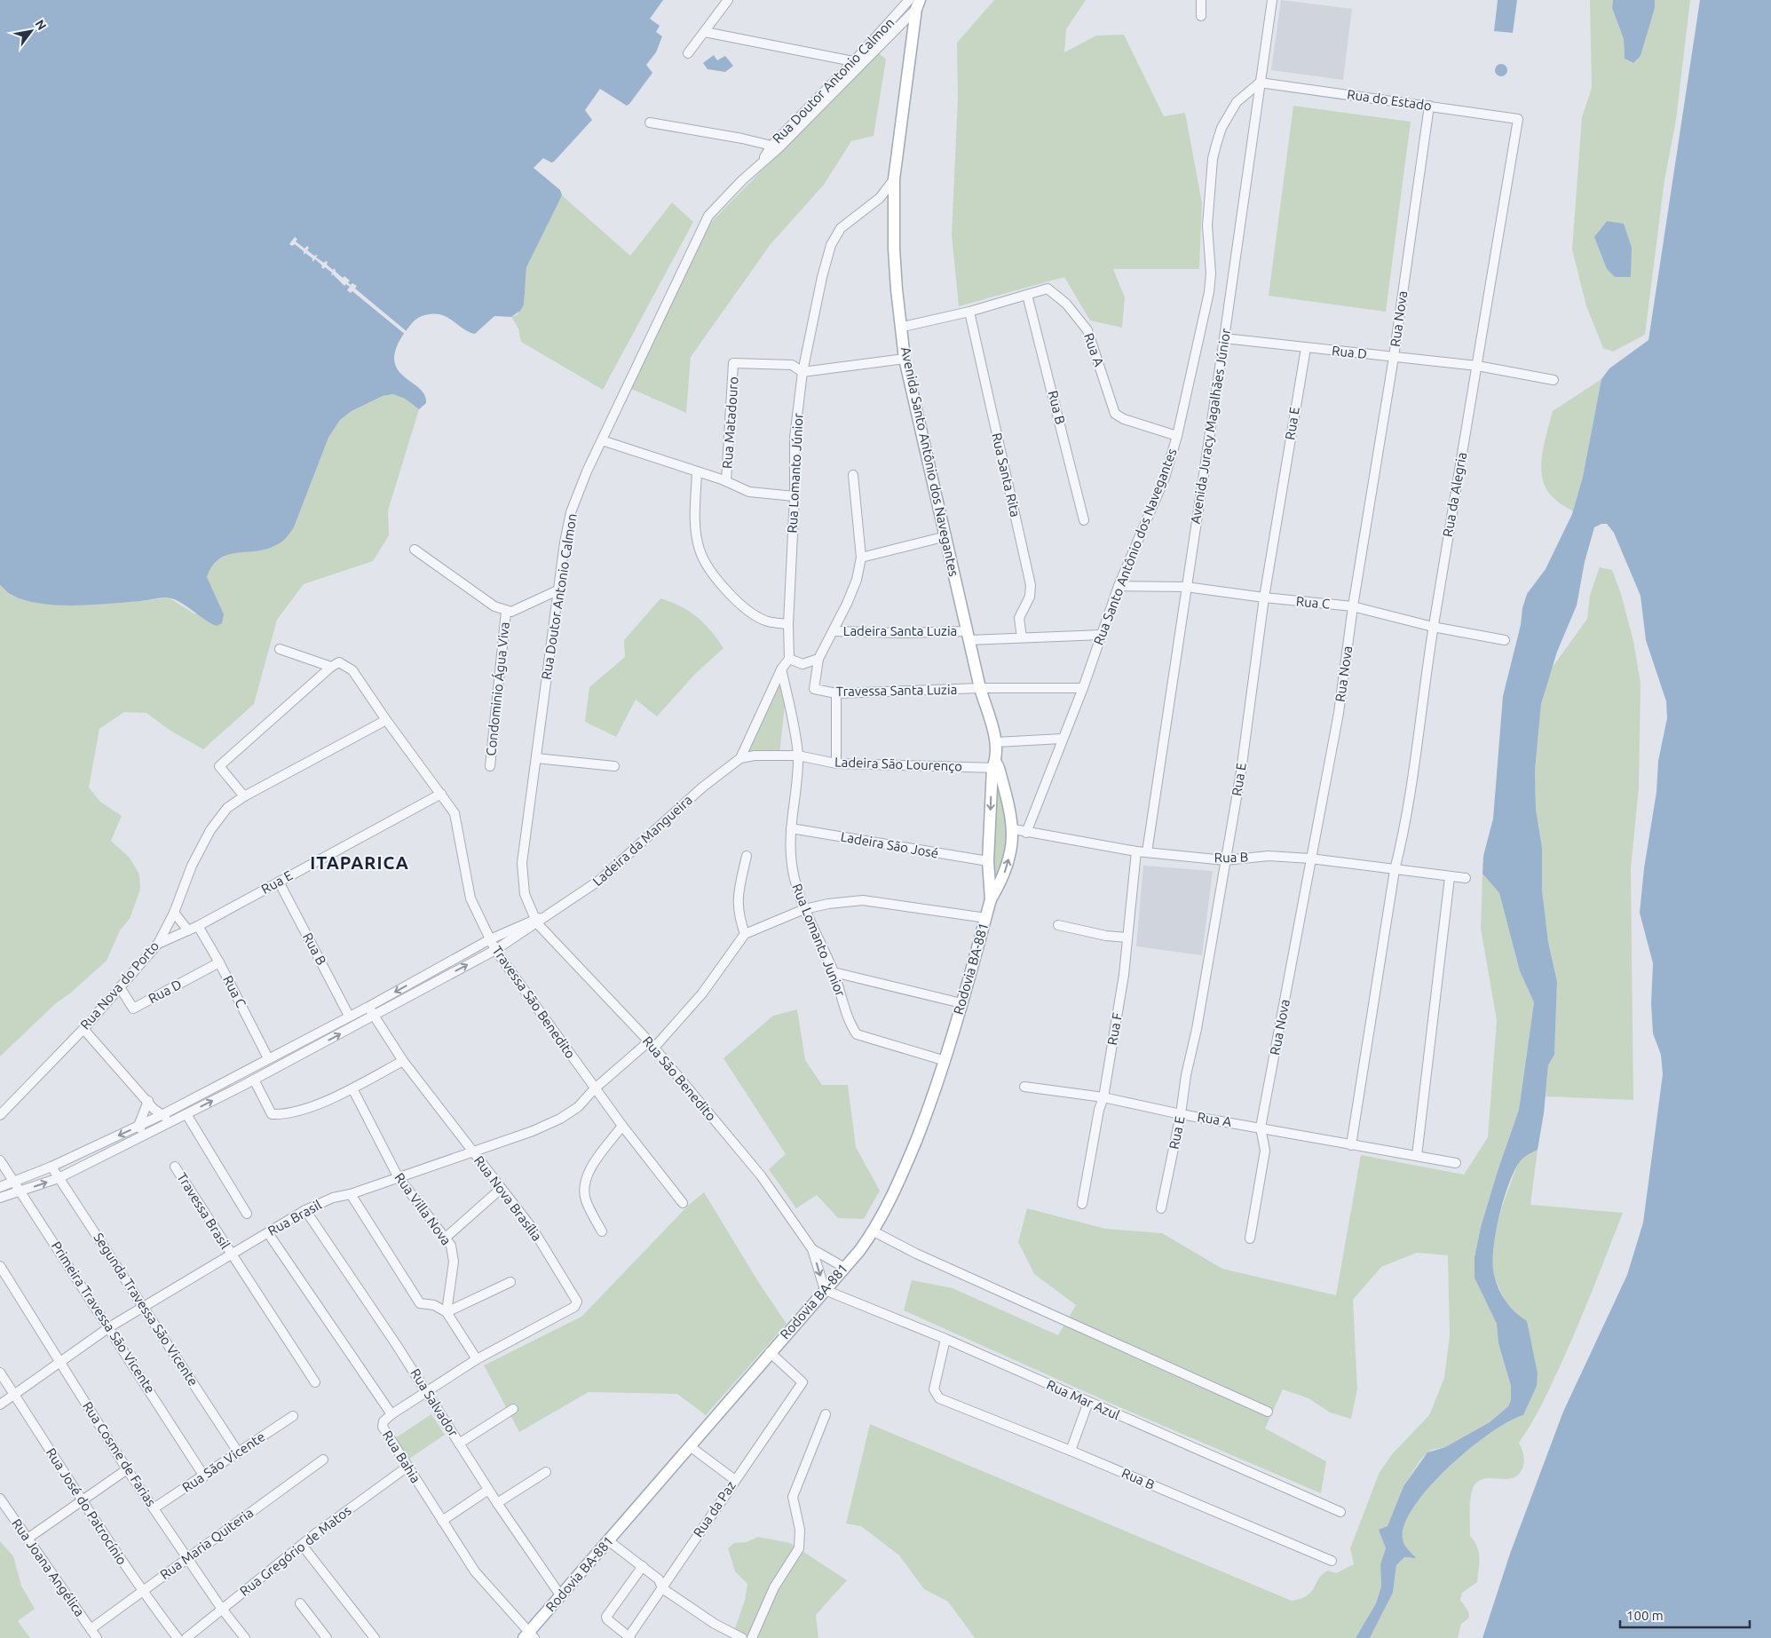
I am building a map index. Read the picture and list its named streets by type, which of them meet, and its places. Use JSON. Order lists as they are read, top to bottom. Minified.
{"streets":{"main road":["Avenida Santo Antônio dos Navegantes","Rodovia BA-881"],"street":["Rua Doutor Antonio Calmon","Rua do Estado","Rua Nova","Rua A","Rua D","Rua B","Rua Matadouro","Rua E","Avenida Juracy Magalhães Júnior","Rua Lomanto Júnior","Rua Santa Rita","Rua da Alegria","Rua Santo Antônio dos Navegantes","Rua C","Ladeira Santa Luzia","Condominio Água Viva","Travessa Santa Luzia","Ladeira São Lourenço","Ladeira da Mangueira","Ladeira São José","Rua Lomanto Junior","Rua Nova do Porto","Travessa São Benedito","Rua F","Rua São Benedito","Rua Nova Brasília","Rua Villa Nova","Travessa Brasil","Rua Brasil","Segunda Travessa São Vicente","Primeira Travessa São Vicente","Rua Mar Azul","Rua Salvador","Rua Cosme de Farias","Rua Bahia","Rua São Vicente","Rua José do Patrocínio","Rua da Paz","Rua Maria Quiteria","Rua Gregório de Matos","Rua Joana Angélica"]},"crossings":[["Rua Doutor Antonio Calmon","Avenida Santo Antônio dos Navegantes"],["Rua Doutor Antonio Calmon","Ladeira da Mangueira"],["Rua Doutor Antonio Calmon","Rua São Benedito"],["Rua do Estado","Rua Nova"],["Rua do Estado","Avenida Juracy Magalhães Júnior"],["Rua do Estado","Rua da Alegria"],["Rua do Estado","Rua Santo Antônio dos Navegantes"],["Rua Nova","Rua A"],["Rua Nova","Rua D"],["Rua Nova","Rua B"],["Rua Nova","Rua C"],["Rua A","Rua B"],["Rua A","Rua E"],["Rua A","Avenida Santo Antônio dos Navegantes"],["Rua A","Rua Santa Rita"],["Rua A","Rua Santo Antônio dos Navegantes"],["Rua A","Rua F"],["Rua D","Rua E"],["Rua D","Avenida Juracy Magalhães Júnior"],["Rua D","Rua da Alegria"],["Rua D","Rua C"],["Rua D","Rua Nova do Porto"],["Rua B","Rua E"],["Rua B","Avenida Juracy Magalhães Júnior"],["Rua B","Avenida Santo Antônio dos Navegantes"],["Rua B","Rua da Alegria"],["Rua B","Rua Santo Antônio dos Navegantes"],["Rua B","Rua F"],["Rua B","Rua Mar Azul"],["Rua Matadouro","Rua Lomanto Júnior"],["Rua E","Rua C"],["Rua E","Rua Nova do Porto"],["Rua E","Travessa São Benedito"],["Avenida Juracy Magalhães Júnior","Rua Santo Antônio dos Navegantes"],["Avenida Juracy Magalhães Júnior","Rua C"],["Avenida Santo Antônio dos Navegantes","Rua Lomanto Júnior"],["Avenida Santo Antônio dos Navegantes","Ladeira Santa Luzia"],["Avenida Santo Antônio dos Navegantes","Travessa Santa Luzia"],["Avenida Santo Antônio dos Navegantes","Ladeira São Lourenço"],["Avenida Santo Antônio dos Navegantes","Ladeira São José"],["Avenida Santo Antônio dos Navegantes","Rodovia BA-881"],["Rua Santa Rita","Ladeira Santa Luzia"],["Rua da Alegria","Rua C"],["Rua Santo Antônio dos Navegantes","Rua C"],["Rua Santo Antônio dos Navegantes","Ladeira Santa Luzia"],["Rua Santo Antônio dos Navegantes","Travessa Santa Luzia"],["Ladeira São Lourenço","Ladeira da Mangueira"],["Ladeira São Lourenço","Rua Lomanto Junior"],["Ladeira da Mangueira","Rua São Benedito"],["Ladeira São José","Rua Lomanto Junior"],["Rua Lomanto Junior","Rodovia BA-881"],["Rodovia BA-881","Rua São Benedito"],["Rodovia BA-881","Rua Mar Azul"],["Rodovia BA-881","Rua Salvador"],["Rodovia BA-881","Rua Bahia"],["Rodovia BA-881","Rua da Paz"],["Rua Nova do Porto","Travessa São Benedito"],["Travessa São Benedito","Rua Brasil"],["Rua São Benedito","Rua Brasil"],["Rua São Benedito","Rua Mar Azul"],["Rua Nova Brasília","Rua Brasil"],["Rua Nova Brasília","Rua Salvador"],["Rua Nova Brasília","Rua Bahia"],["Rua Villa Nova","Rua Brasil"],["Travessa Brasil","Rua Brasil"],["Rua Brasil","Segunda Travessa São Vicente"],["Rua Brasil","Primeira Travessa São Vicente"],["Rua Brasil","Rua Salvador"],["Rua Brasil","Rua Cosme de Farias"],["Rua Brasil","Rua Bahia"],["Rua Brasil","Rua José do Patrocínio"],["Segunda Travessa São Vicente","Rua São Vicente"],["Primeira Travessa São Vicente","Rua São Vicente"],["Rua Cosme de Farias","Rua São Vicente"],["Rua Cosme de Farias","Rua Maria Quiteria"],["Rua Cosme de Farias","Rua Gregório de Matos"],["Rua Bahia","Rua Gregório de Matos"],["Rua José do Patrocínio","Rua Maria Quiteria"],["Rua Maria Quiteria","Rua Joana Angélica"]],"districts":["ITAPARICA"],"scale_bar":"100 m","north":"top right"}
